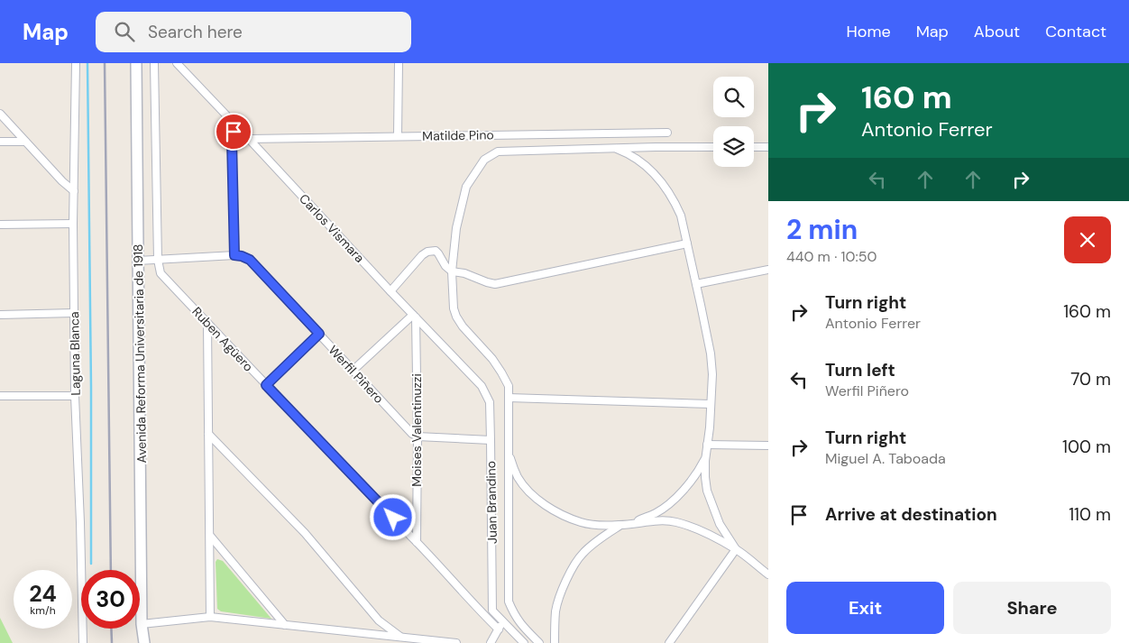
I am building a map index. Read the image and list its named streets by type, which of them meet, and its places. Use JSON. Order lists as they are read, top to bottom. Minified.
{"streets":{"main road":["Avenida Reforma Universitaria de 1918"],"street":["Matilde Pino","Carlos Vismara","Ruben Agüero","Laguna Blanca","Werfil Piñero","Moises Valentinuzzi","Juan Brandino"]},"crossings":[["Matilde Pino","Carlos Vismara"],["Carlos Vismara","Moises Valentinuzzi"],["Carlos Vismara","Juan Brandino"],["Ruben Agüero","Avenida Reforma Universitaria de 1918"],["Ruben Agüero","Werfil Piñero"],["Ruben Agüero","Moises Valentinuzzi"],["Avenida Reforma Universitaria de 1918","Werfil Piñero"],["Werfil Piñero","Moises Valentinuzzi"]],"page":{"header":"Map","search":"Search here","nav":["Home","Map","About","Contact"],"turn":["160 m","Antonio Ferrer"],"heading":["2 min","440 m · 10:50"],"list":[{"name":"Turn right","note":"Antonio Ferrer","value":"160 m"},{"name":"Turn left","note":"Werfil Piñero","value":"70 m"},{"name":"Turn right","note":"Miguel A. Taboada","value":"100 m"},{"name":"Arrive at destination","value":"110 m"}],"speed":"24 km/h","limit":"30","buttons":["Exit","Share"]}}
